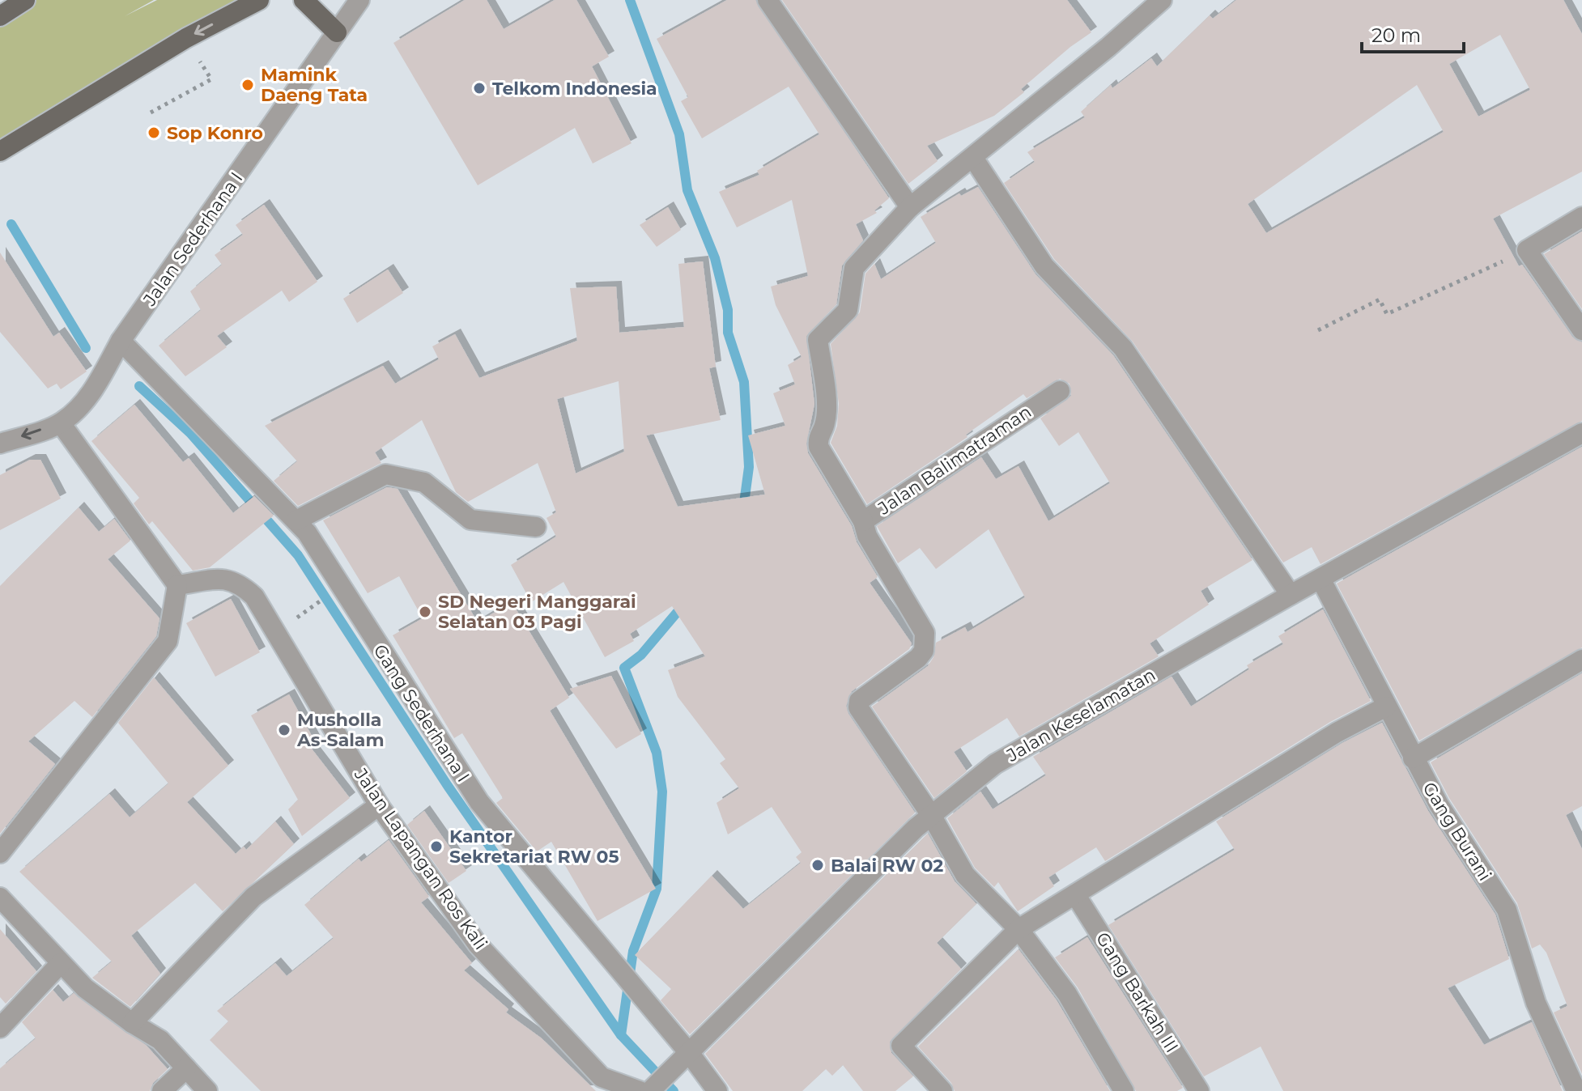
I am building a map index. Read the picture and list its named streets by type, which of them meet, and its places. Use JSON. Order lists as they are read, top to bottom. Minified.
{"streets":{"street":["Jalan Sederhana I","Jalan Balimatraman","Gang Sederhana I","Jalan Keselamatan","Gang Burani","Jalan Lapangan Ros Kali","Gang Barkah III"]},"crossings":[["Jalan Sederhana I","Gang Sederhana I"],["Jalan Balimatraman","Jalan Keselamatan"],["Gang Sederhana I","Jalan Keselamatan"],["Jalan Keselamatan","Gang Burani"]],"places":["Mamink Daeng Tata","Telkom Indonesia","Sop Konro","SD Negeri Manggarai Selatan 03 Pagi","Musholla As-Salam","Kantor Sekretariat RW 05","Balai RW 02"],"scale_bar":"20 m"}
